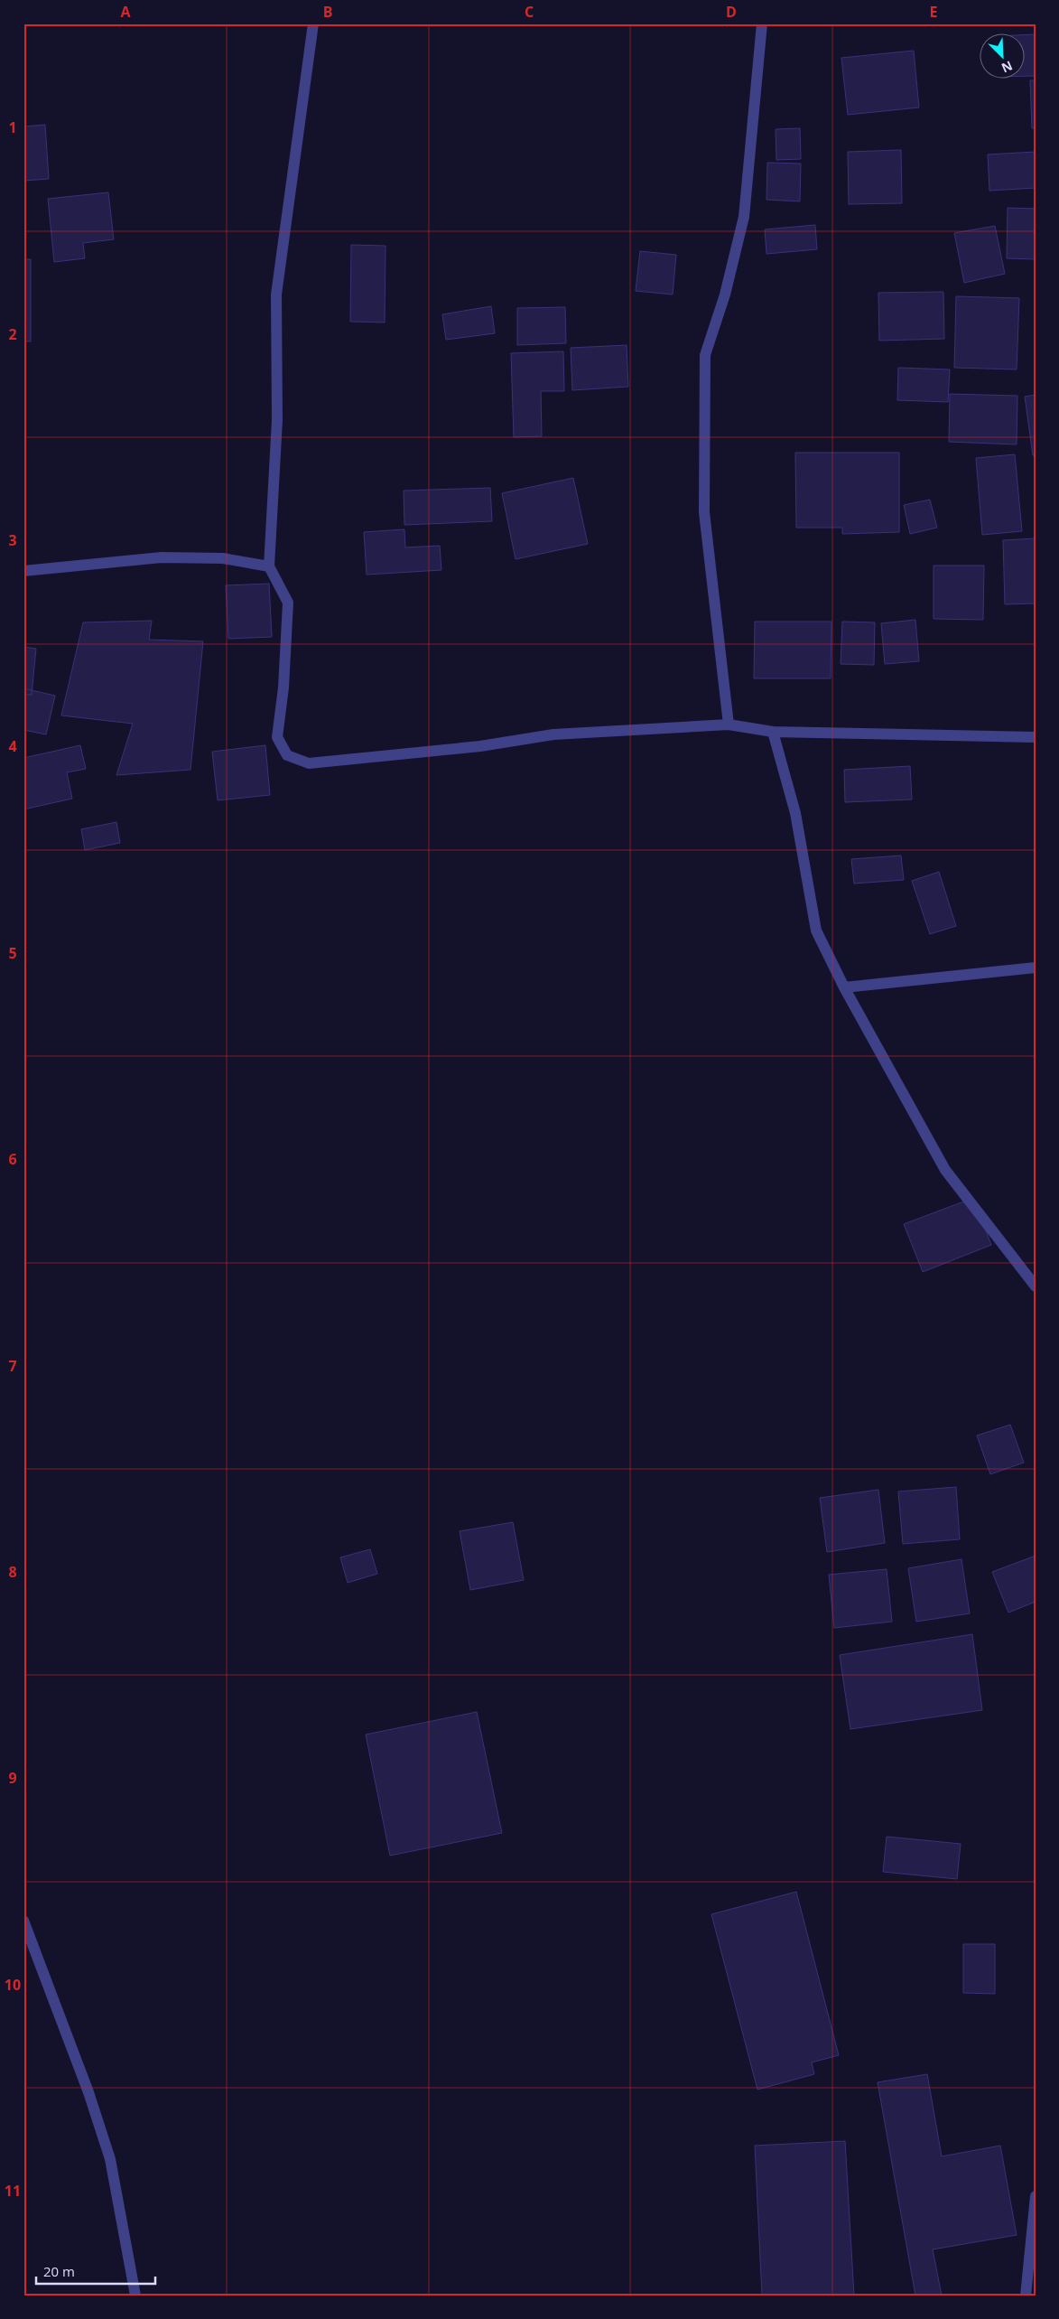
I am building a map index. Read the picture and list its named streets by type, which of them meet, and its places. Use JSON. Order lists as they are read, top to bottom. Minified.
{"scale_bar":"20 m","north":"bottom right","grid":{"columns":["A","B","C","D","E"],"rows":["1","2","3","4","5","6","7","8","9","10","11"]}}
